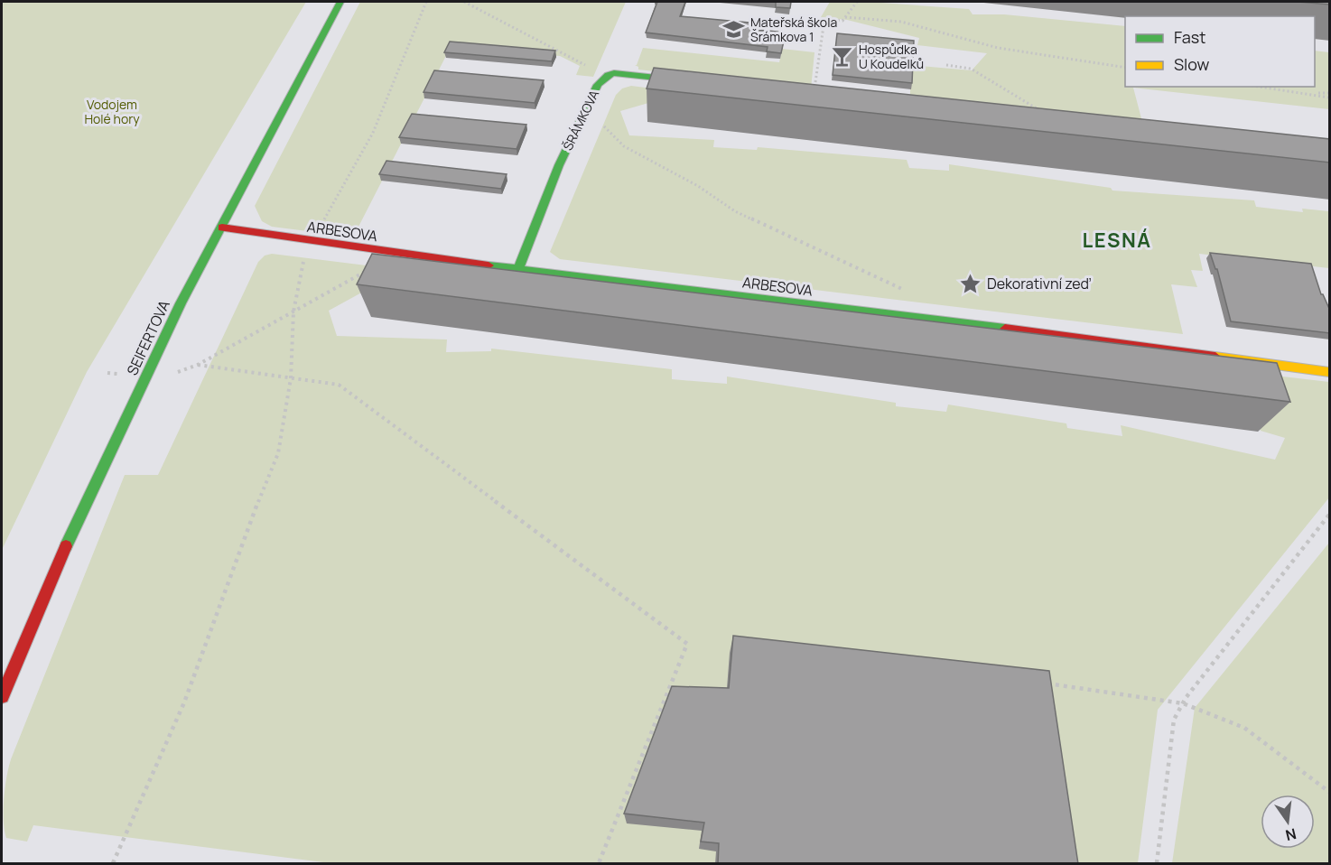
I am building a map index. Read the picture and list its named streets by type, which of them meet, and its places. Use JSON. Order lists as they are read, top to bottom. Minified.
{"streets":{"street":["ŠRÁMKOVA","ARBESOVA","SEIFERTOVA"]},"crossings":[["ŠRÁMKOVA","ARBESOVA"],["ARBESOVA","SEIFERTOVA"]],"districts":["LESNÁ"],"parks":["Vodojem Holé hory"],"places":{"school or university":["Mateřská škola Šrámkova 1"],"bar":["Hospůdka U Koudelků"],"place":["Dekorativní zeď"]},"legend":["Fast","Slow"],"north":"bottom"}
